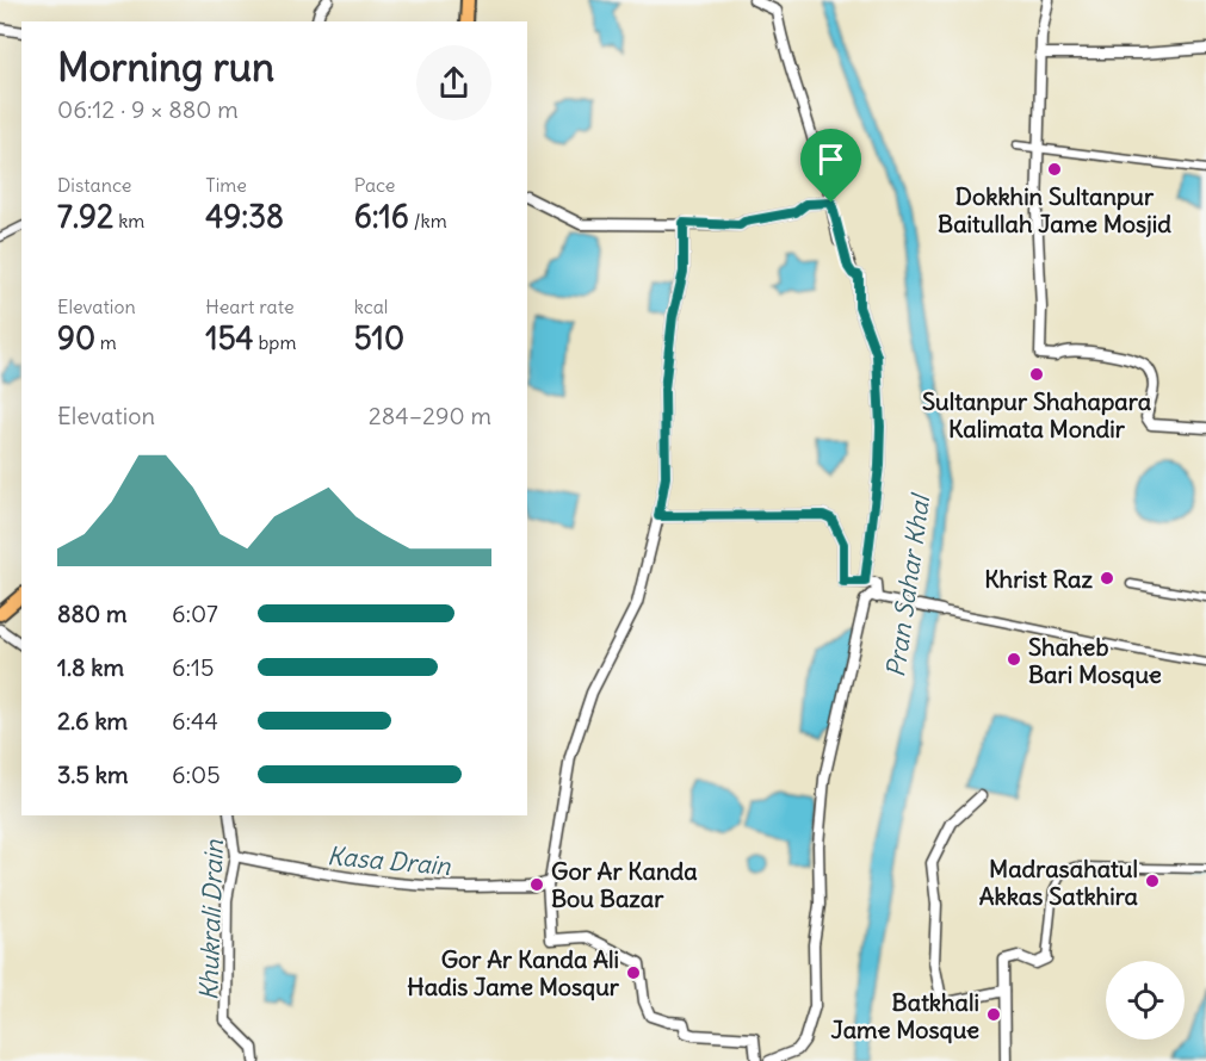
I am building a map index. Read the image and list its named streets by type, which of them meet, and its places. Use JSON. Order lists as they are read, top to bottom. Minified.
{"water":["Pran Sahar Khal","Kasa Drain","Khukrali Drain"],"places":["Dokkhin Sultanpur Baitullah Jame Mosjid","Sultanpur Shahapara Kalimata Mondir","Khrist Raz","Shaheb Bari Mosque","Madrasahatul Akkas Satkhira","Gor Ar Kanda Bou Bazar","Gor Ar Kanda Ali Hadis Jame Mosqur","Batkhali Jame Mosque"],"page":{"heading":["Morning run","06:12 · 9 × 880 m"],"stats":[["Distance","7.92 km"],["Time","49:38"],["Pace","6:16 /km"],["Elevation","90 m"],["Heart rate","154 bpm"],["kcal","510"]],"chart":["Elevation","284–290 m"],"list":[{"name":"880 m","note":"6:07"},{"name":"1.8 km","note":"6:15"},{"name":"2.6 km","note":"6:44"},{"name":"3.5 km","note":"6:05"}]}}
